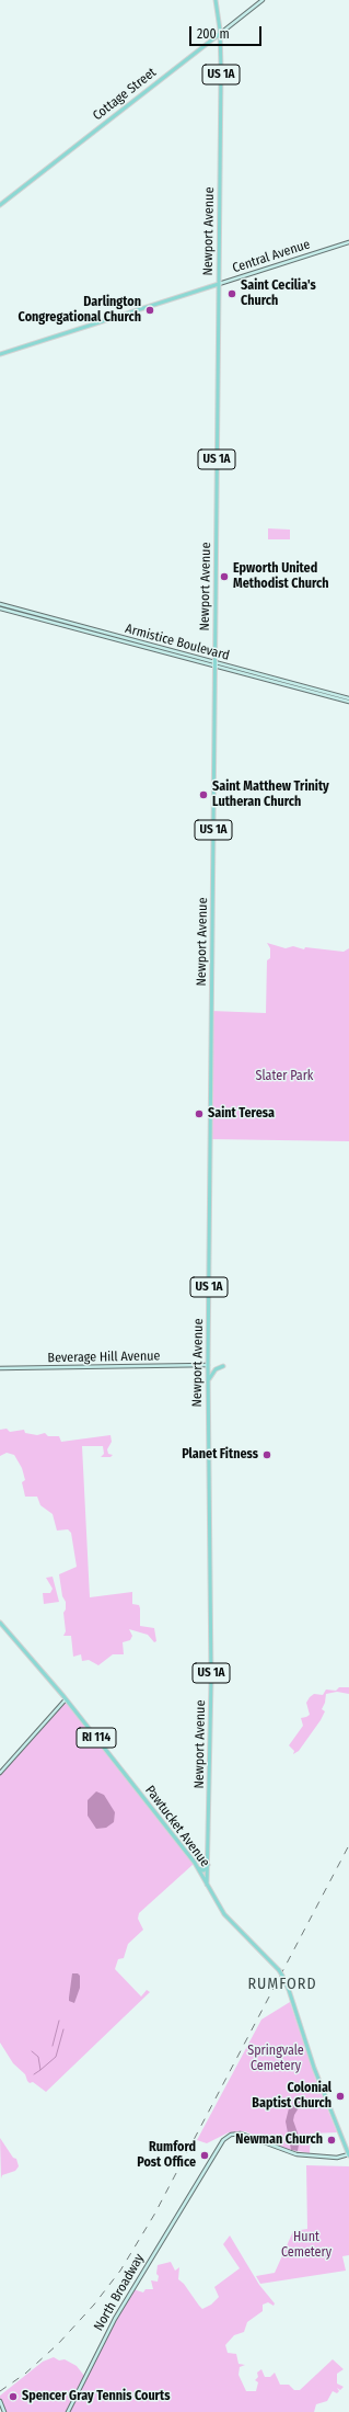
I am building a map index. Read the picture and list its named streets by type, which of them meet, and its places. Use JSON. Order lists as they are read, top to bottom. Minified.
{"streets":{"main road":["US 1A","Cottage Street","Newport Avenue","Central Avenue","Armistice Boulevard","Beverage Hill Avenue","RI 114","Pawtucket Avenue","North Broadway"]},"crossings":[["Cottage Street","Newport Avenue"],["Newport Avenue","Central Avenue"],["Newport Avenue","Armistice Boulevard"],["Newport Avenue","Beverage Hill Avenue"],["Newport Avenue","Pawtucket Avenue"],["Pawtucket Avenue","North Broadway"]],"districts":["RUMFORD"],"parks":["Slater Park","Springvale Cemetery","Hunt Cemetery"],"places":["Saint Cecilia's Church","Darlington Congregational Church","Epworth United Methodist Church","Saint Matthew Trinity Lutheran Church","Saint Teresa","Planet Fitness","Colonial Baptist Church","Newman Church","Rumford Post Office","Spencer Gray Tennis Courts"],"scale_bar":"200 m"}
